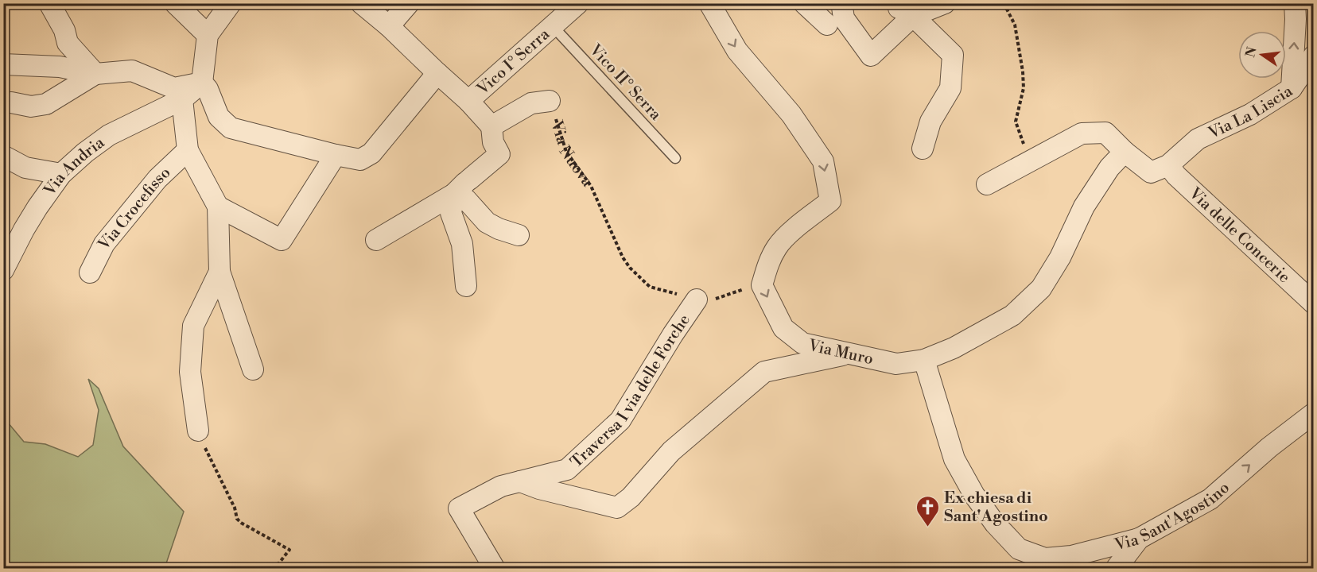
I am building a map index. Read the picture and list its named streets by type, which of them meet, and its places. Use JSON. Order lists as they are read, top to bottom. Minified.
{"streets":{"street":["Vico I° Serra","Via La Liscia","Via Nuova","Via Andria","Via Crocefisso","Via delle Concerie","Via Muro","Traversa I via delle Forche","Via Sant'Agostino"],"lane":["Vico II° Serra"]},"crossings":[["Vico I° Serra","Vico II° Serra"],["Via La Liscia","Via delle Concerie"],["Via Nuova","Via Muro"],["Via Nuova","Traversa I via delle Forche"],["Via Muro","Via Sant'Agostino"]],"one_way":["Via Sant'Agostino"],"places":{"church":["Ex chiesa di Sant'Agostino"]},"north":"left"}
